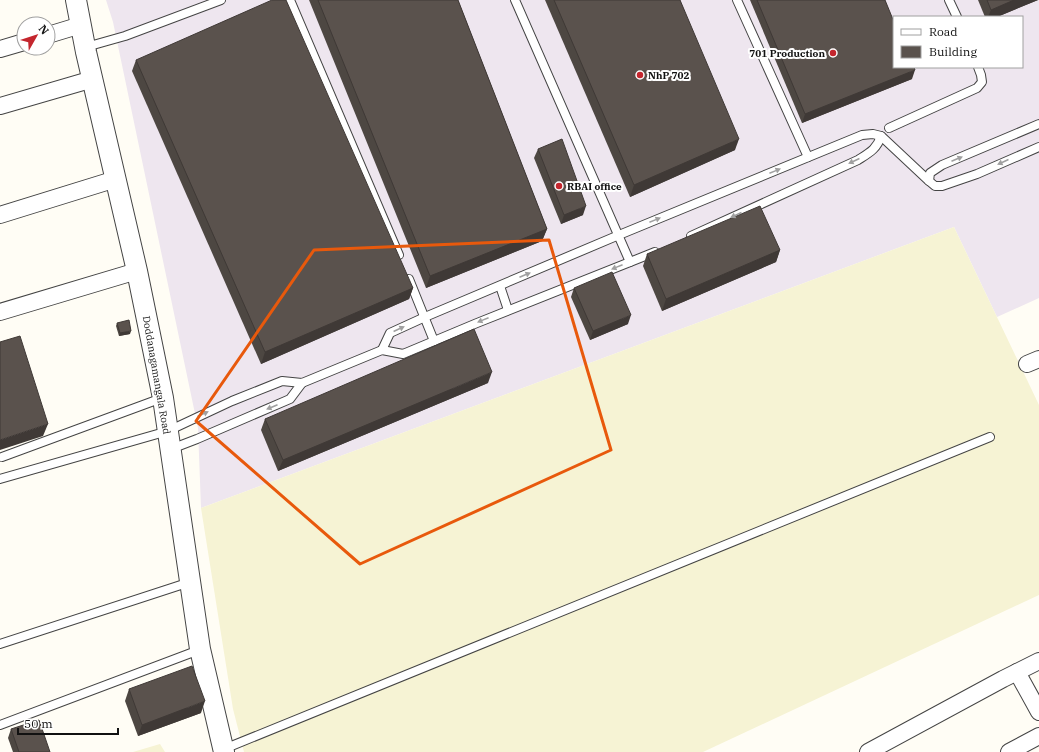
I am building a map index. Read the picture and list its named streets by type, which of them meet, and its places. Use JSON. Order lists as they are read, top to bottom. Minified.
{"streets":{"street":["Doddanagamangala Road"]},"places":["701 Production","NhP 702","RBAI office"],"legend":["Road","Building"],"scale_bar":"50 m","north":"top right"}
